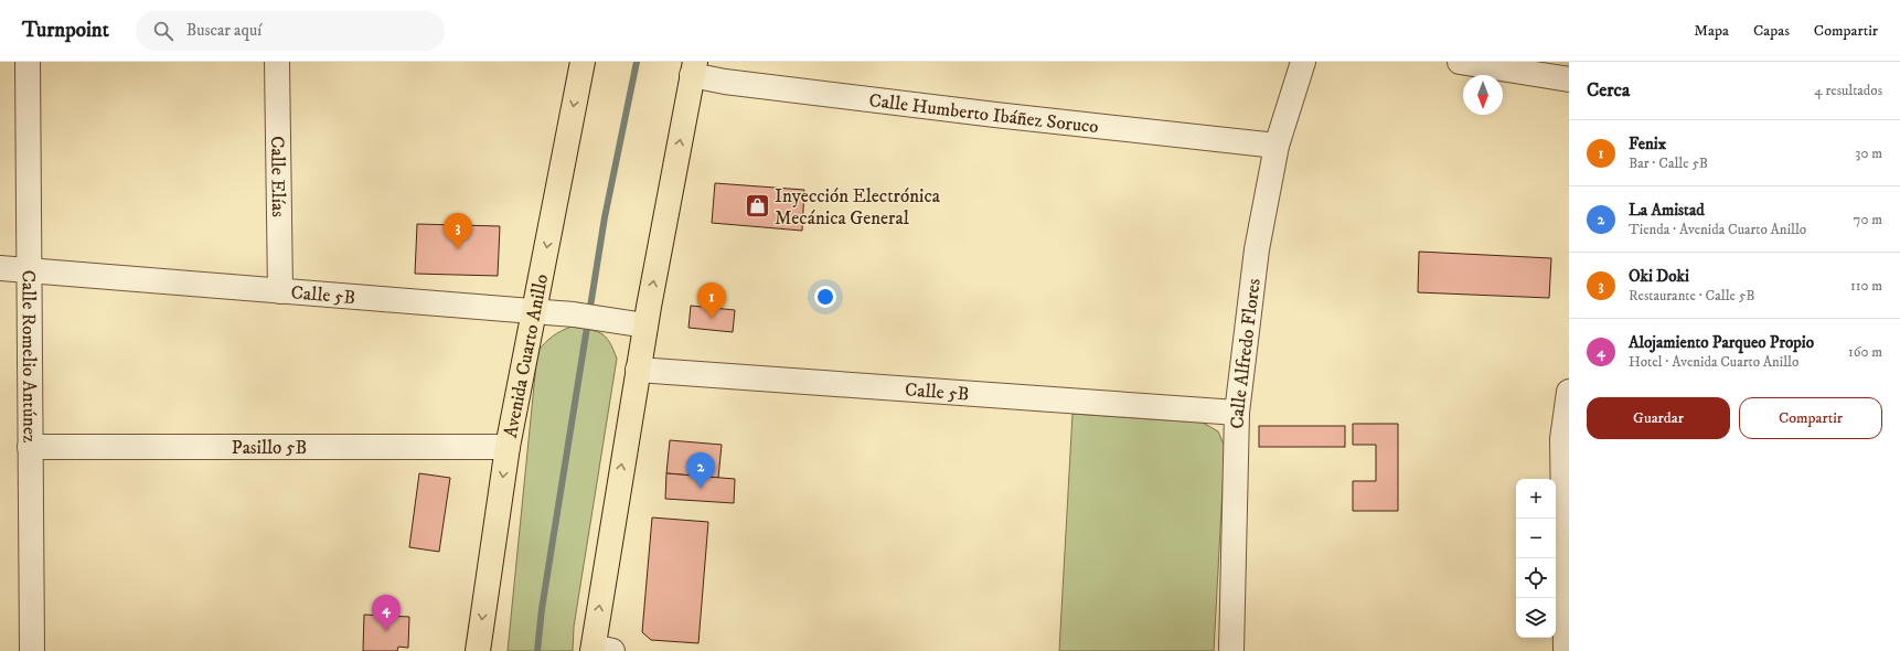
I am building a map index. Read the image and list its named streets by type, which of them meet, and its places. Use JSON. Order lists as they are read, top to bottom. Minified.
{"streets":{"highway":["Avenida Cuarto Anillo"],"street":["Calle Humberto Ibáñez Soruco","Calle Elías","Calle 5B","Calle Alfredo Flores","Calle Romelio Antúnez","Pasillo 5B"]},"crossings":[["Calle Humberto Ibáñez Soruco","Calle Alfredo Flores"],["Calle Elías","Calle 5B"],["Calle 5B","Calle Alfredo Flores"],["Calle 5B","Avenida Cuarto Anillo"],["Calle 5B","Calle Romelio Antúnez"],["Avenida Cuarto Anillo","Pasillo 5B"],["Calle Romelio Antúnez","Pasillo 5B"]],"places":{"shop":["Inyección Electrónica Mecánica General"]},"north":"bottom","page":{"header":"Turnpoint","search":"Buscar aquí","nav":["Mapa","Capas","Compartir"],"heading":["Cerca","4 resultados"],"list":[{"mark":"1","name":"Fenix","note":"Bar · Calle 5B","value":"30 m"},{"mark":"2","name":"La Amistad","note":"Tienda · Avenida Cuarto Anillo","value":"70 m"},{"mark":"3","name":"Oki Doki","note":"Restaurante · Calle 5B","value":"110 m"},{"mark":"4","name":"Alojamiento Parqueo Propio","note":"Hotel · Avenida Cuarto Anillo","value":"160 m"}],"pins":["3","1","2","4"],"buttons":["Guardar","Compartir"],"map_buttons":["+","−"]}}
